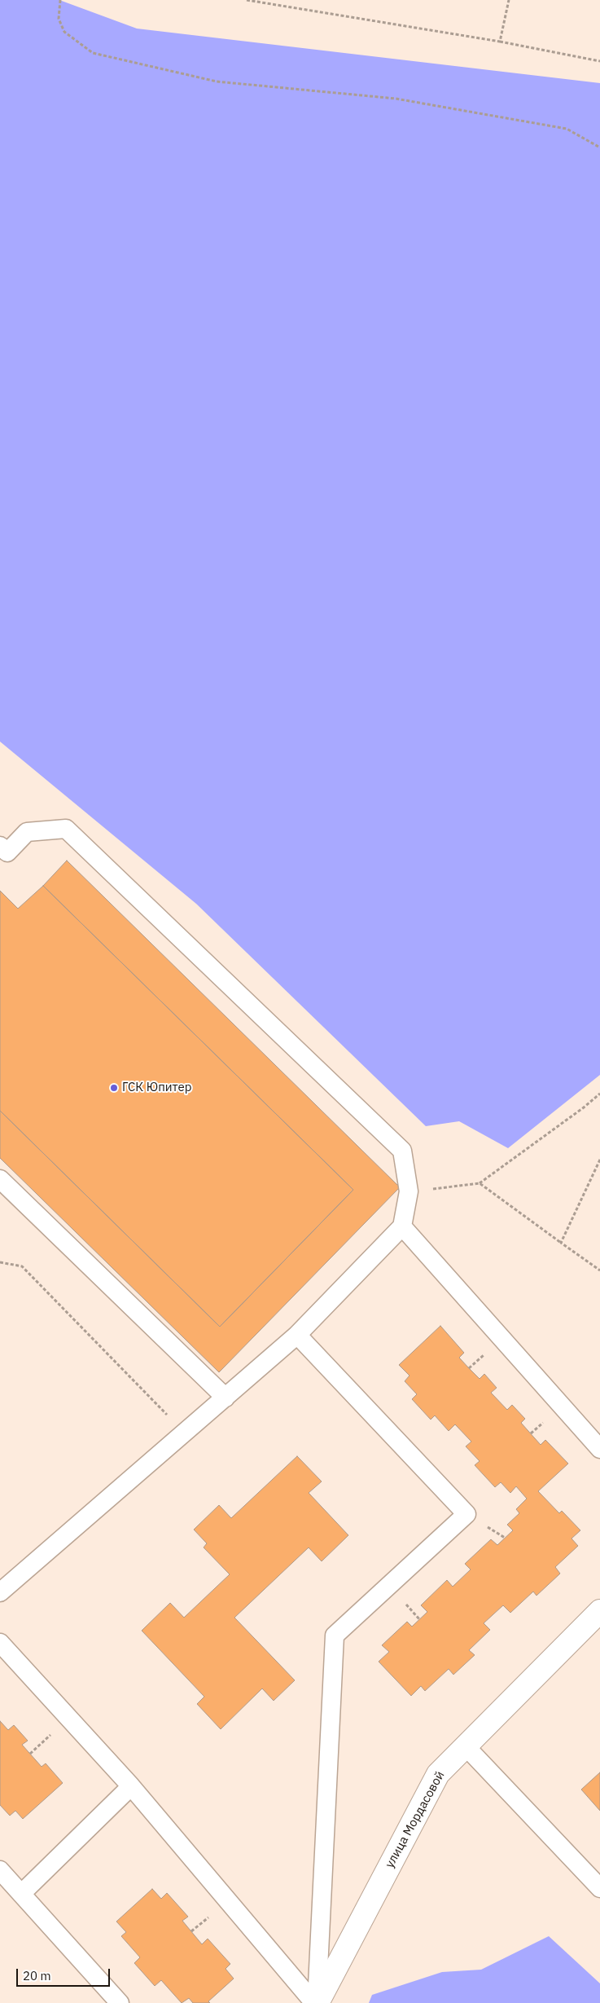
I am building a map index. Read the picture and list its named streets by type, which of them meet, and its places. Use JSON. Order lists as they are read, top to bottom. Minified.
{"streets":{"street":["улица Мордасовой"]},"places":["ГСК Юпитер"],"scale_bar":"20 m"}
